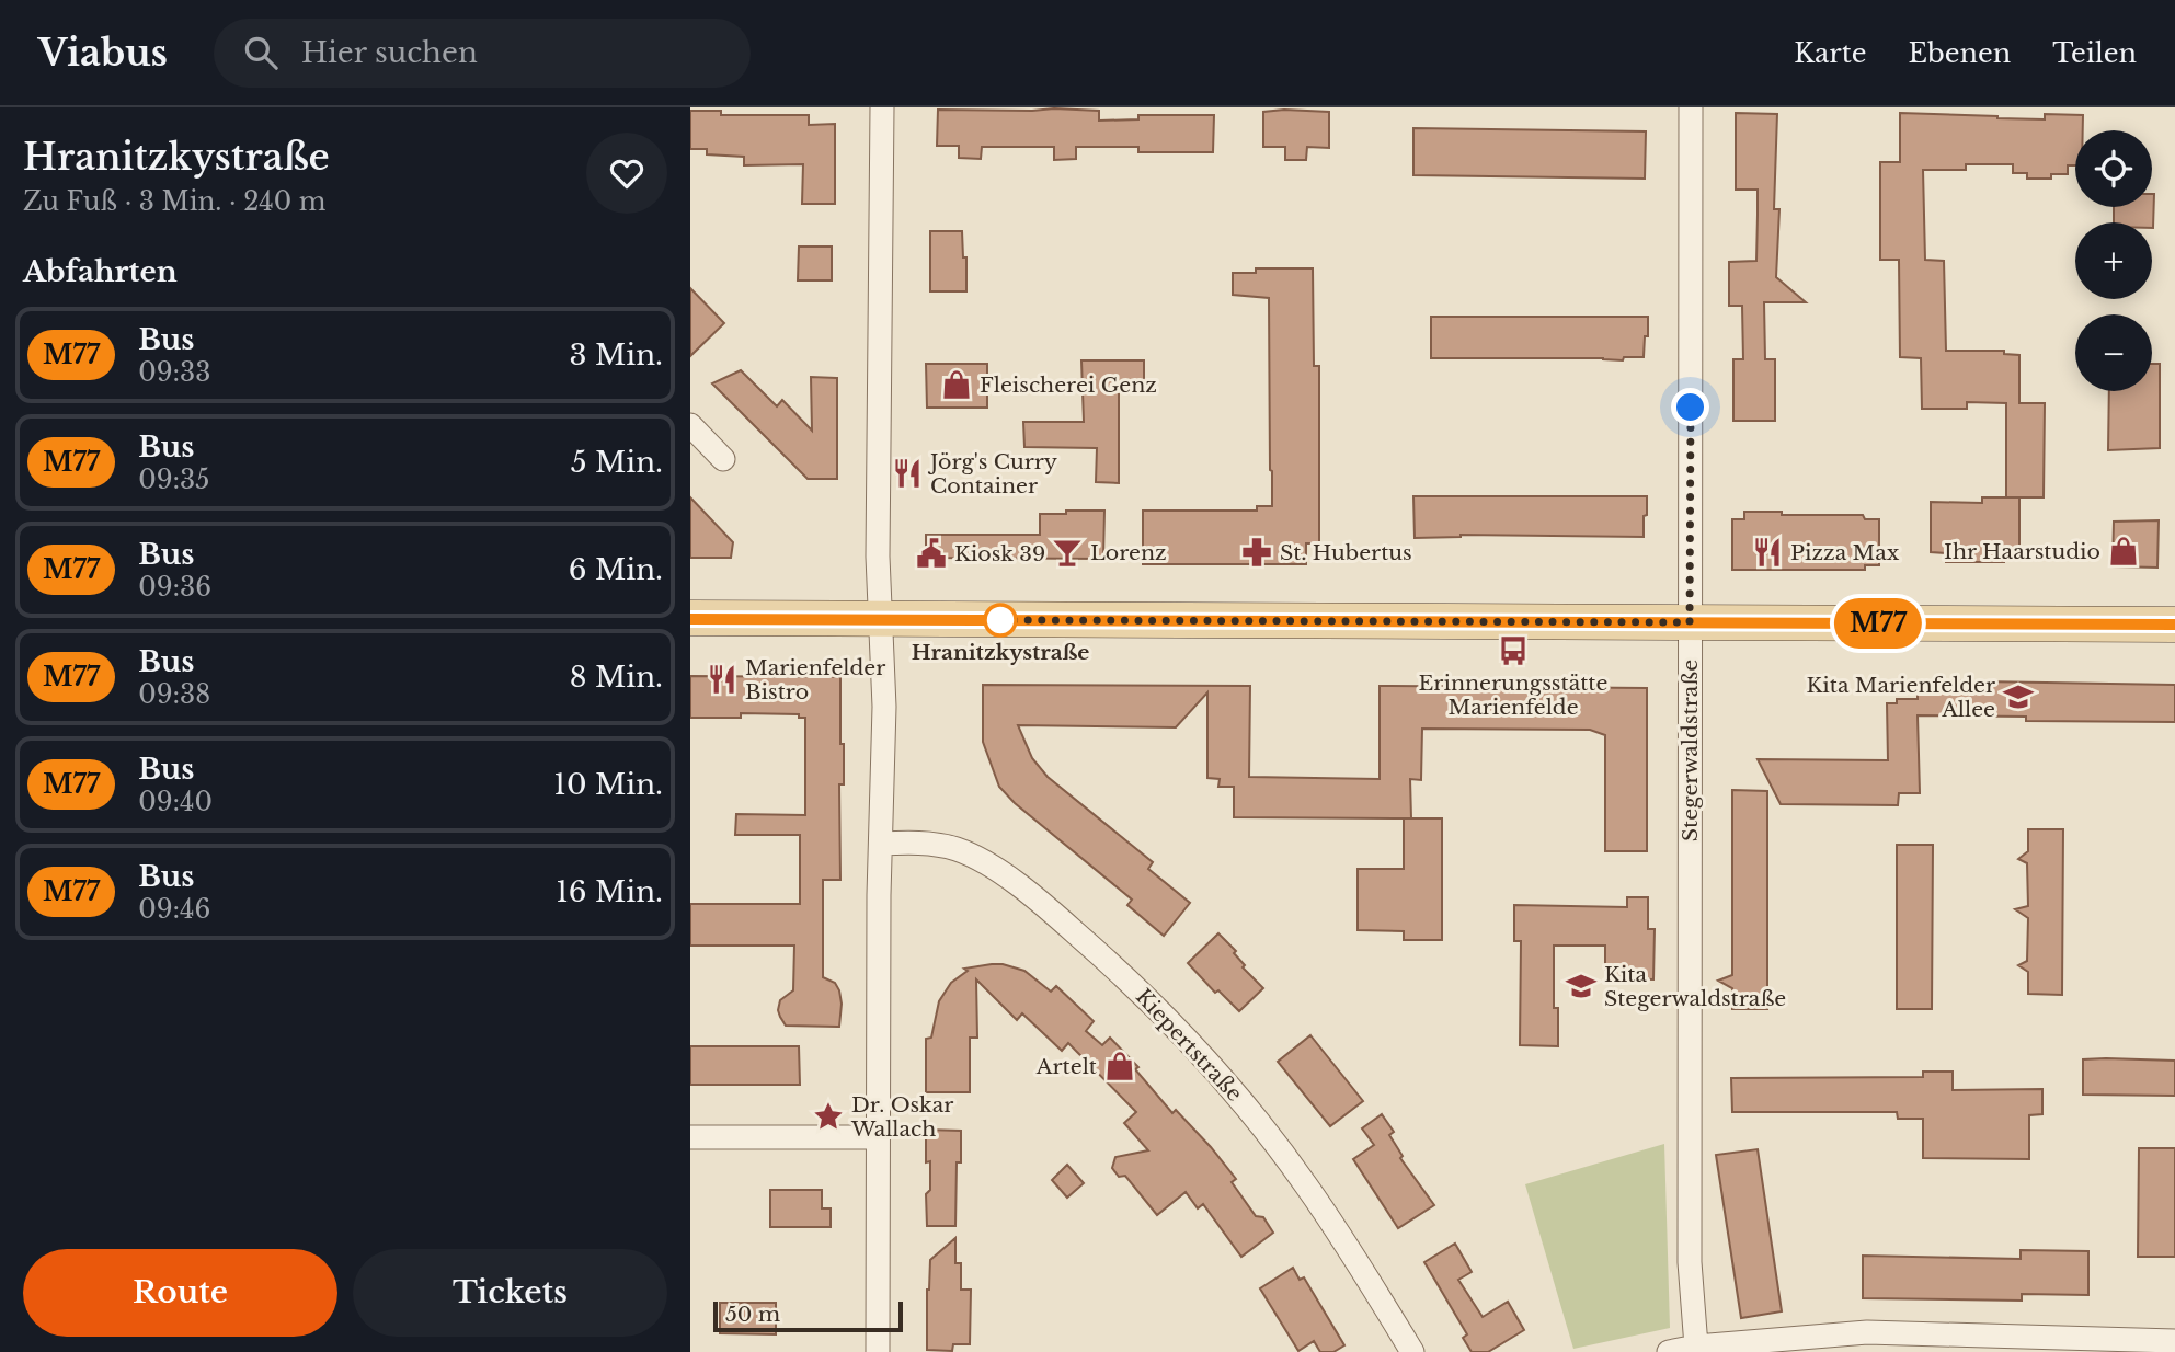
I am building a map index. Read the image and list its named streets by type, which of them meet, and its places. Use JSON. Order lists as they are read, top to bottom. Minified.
{"streets":{"street":["Stegerwaldstraße","Kiepertstraße"]},"places":{"shop":["Fleischerei Genz","Ihr Haarstudio","Artelt"],"restaurant":["Jörg's Curry Container","Pizza Max","Marienfelder Bistro"],"bar":["Lorenz"],"pharmacy":["St. Hubertus"],"public building":["Kiosk 39"],"other":["Hranitzkystraße"],"bus stop":["Erinnerungsstätte Marienfelde"],"school or university":["Kita Marienfelder Allee","Kita Stegerwaldstraße"],"place":["Dr. Oskar Wallach"]},"lines":["bus line M77"],"scale_bar":"50 m","page":{"header":"Viabus","search":"Hier suchen","nav":["Karte","Ebenen","Teilen"],"heading":[["Hranitzkystraße","Zu Fuß · 3 Min. · 240 m"],"Abfahrten"],"on_map":"M77","map_buttons":["+","−"],"list":[{"mark":"M77","name":"Bus","note":"09:33","value":"3 Min."},{"mark":"M77","name":"Bus","note":"09:35","value":"5 Min."},{"mark":"M77","name":"Bus","note":"09:36","value":"6 Min."},{"mark":"M77","name":"Bus","note":"09:38","value":"8 Min."},{"mark":"M77","name":"Bus","note":"09:40","value":"10 Min."},{"mark":"M77","name":"Bus","note":"09:46","value":"16 Min."}],"buttons":["Route","Tickets"],"scale":"50 m"}}
